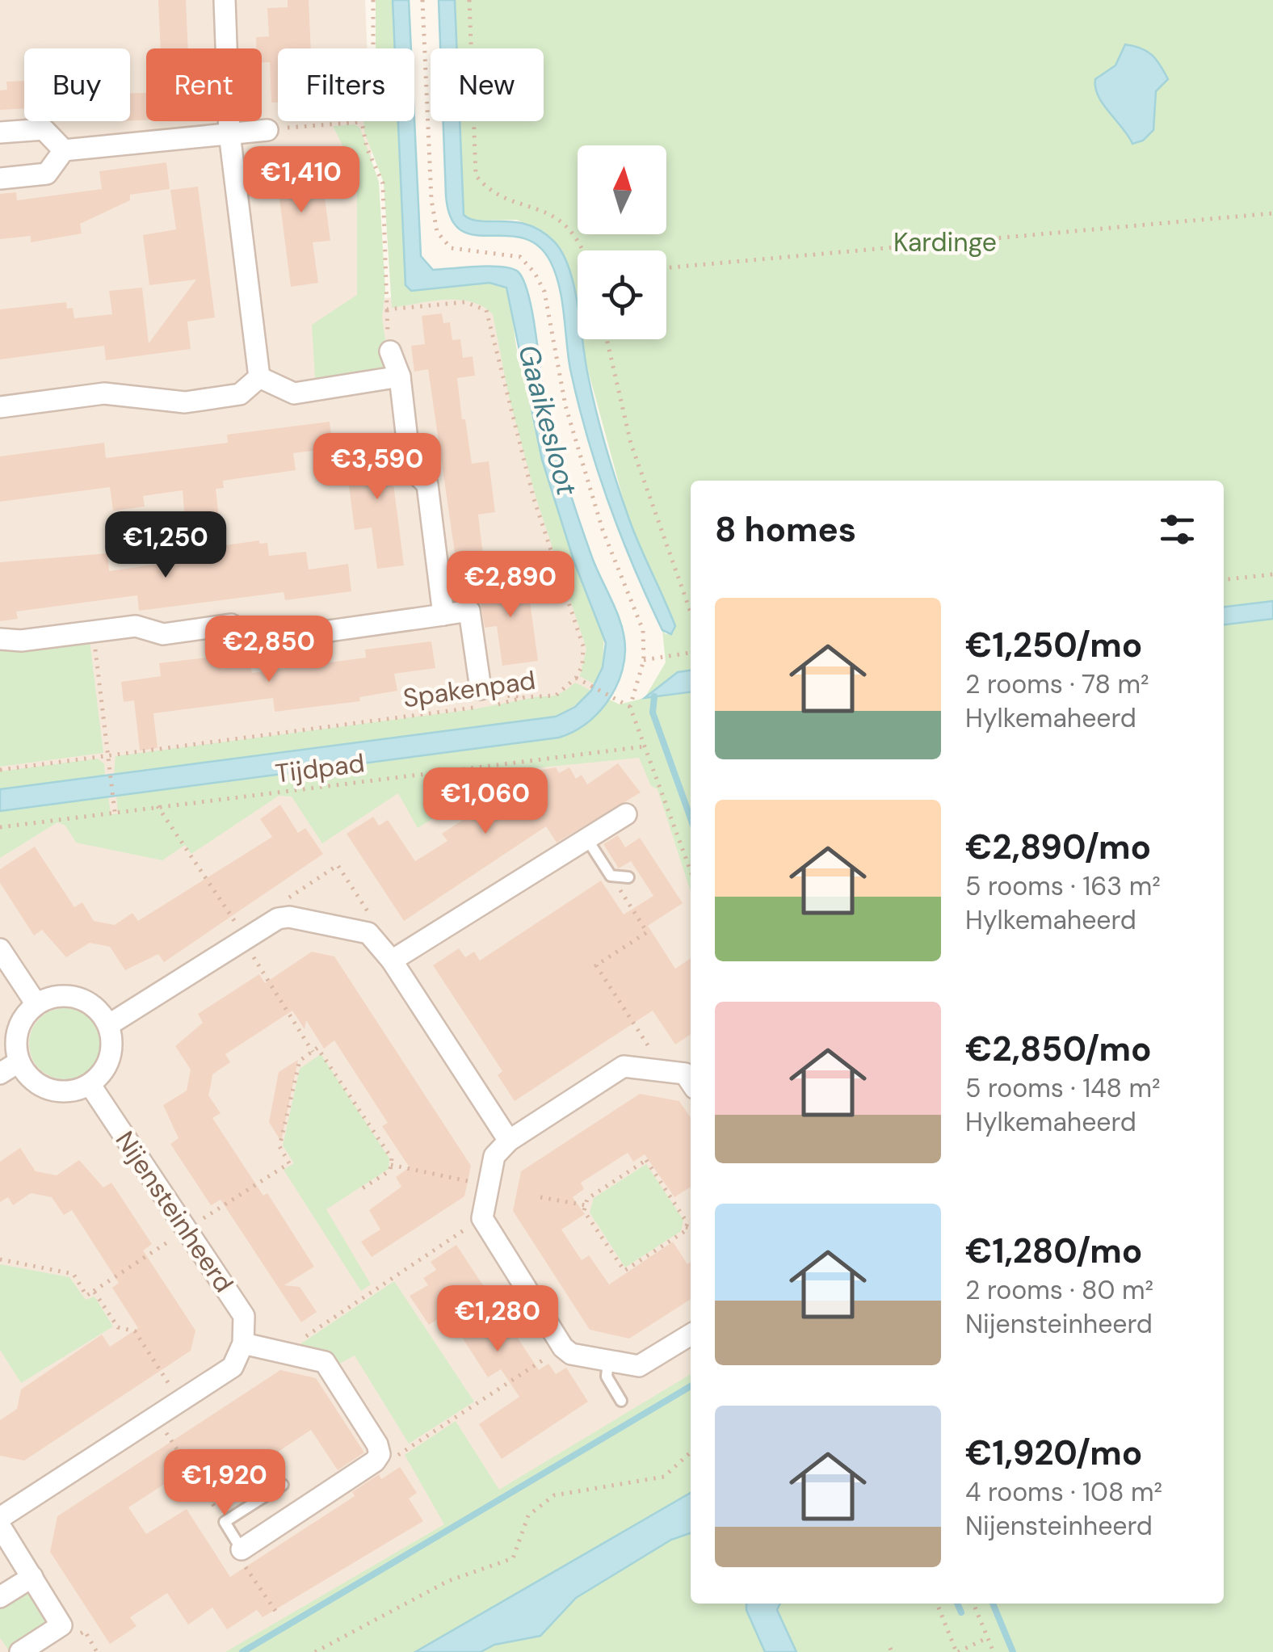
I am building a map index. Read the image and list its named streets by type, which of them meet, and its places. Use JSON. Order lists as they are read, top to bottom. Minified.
{"streets":{"street":["Nijensteinheerd"],"path":["Spakenpad","Tijdpad"]},"water":["Gaaikesloot"],"parks":["Kardinge"],"north":"top","page":{"chip":["Buy","Rent","Filters","New"],"price":["€1,410","€3,590","€1,250","€2,890","€2,850","€1,060","€1,280","€1,920"],"heading":"8 homes","list":[{"name":"€1,250/mo","note":"2 rooms · 78 m² · Hylkemaheerd"},{"name":"€2,890/mo","note":"5 rooms · 163 m² · Hylkemaheerd"},{"name":"€2,850/mo","note":"5 rooms · 148 m² · Hylkemaheerd"},{"name":"€1,280/mo","note":"2 rooms · 80 m² · Nijensteinheerd"},{"name":"€1,920/mo","note":"4 rooms · 108 m² · Nijensteinheerd"}]}}
